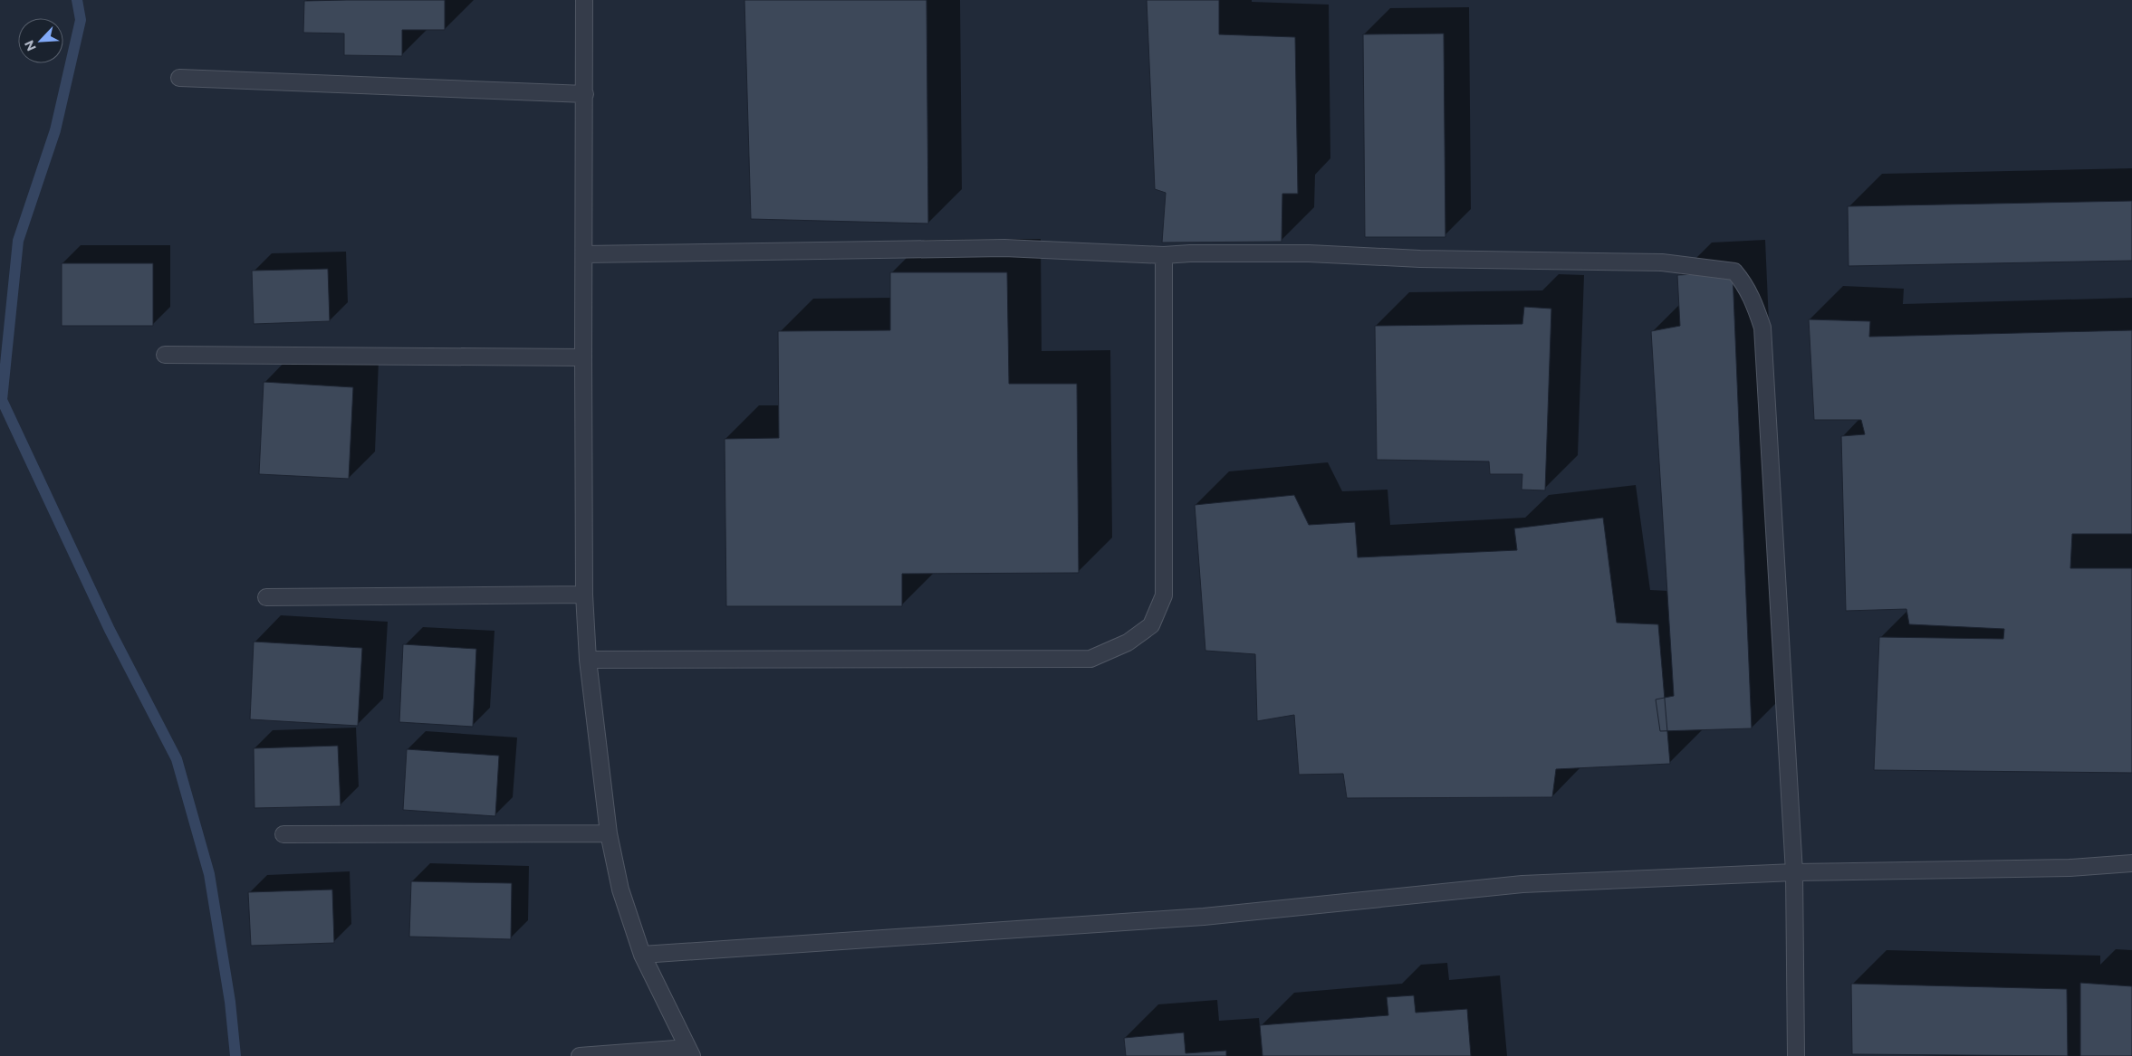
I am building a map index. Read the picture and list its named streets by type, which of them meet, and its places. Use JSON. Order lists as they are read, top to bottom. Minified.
{"north":"bottom left"}
